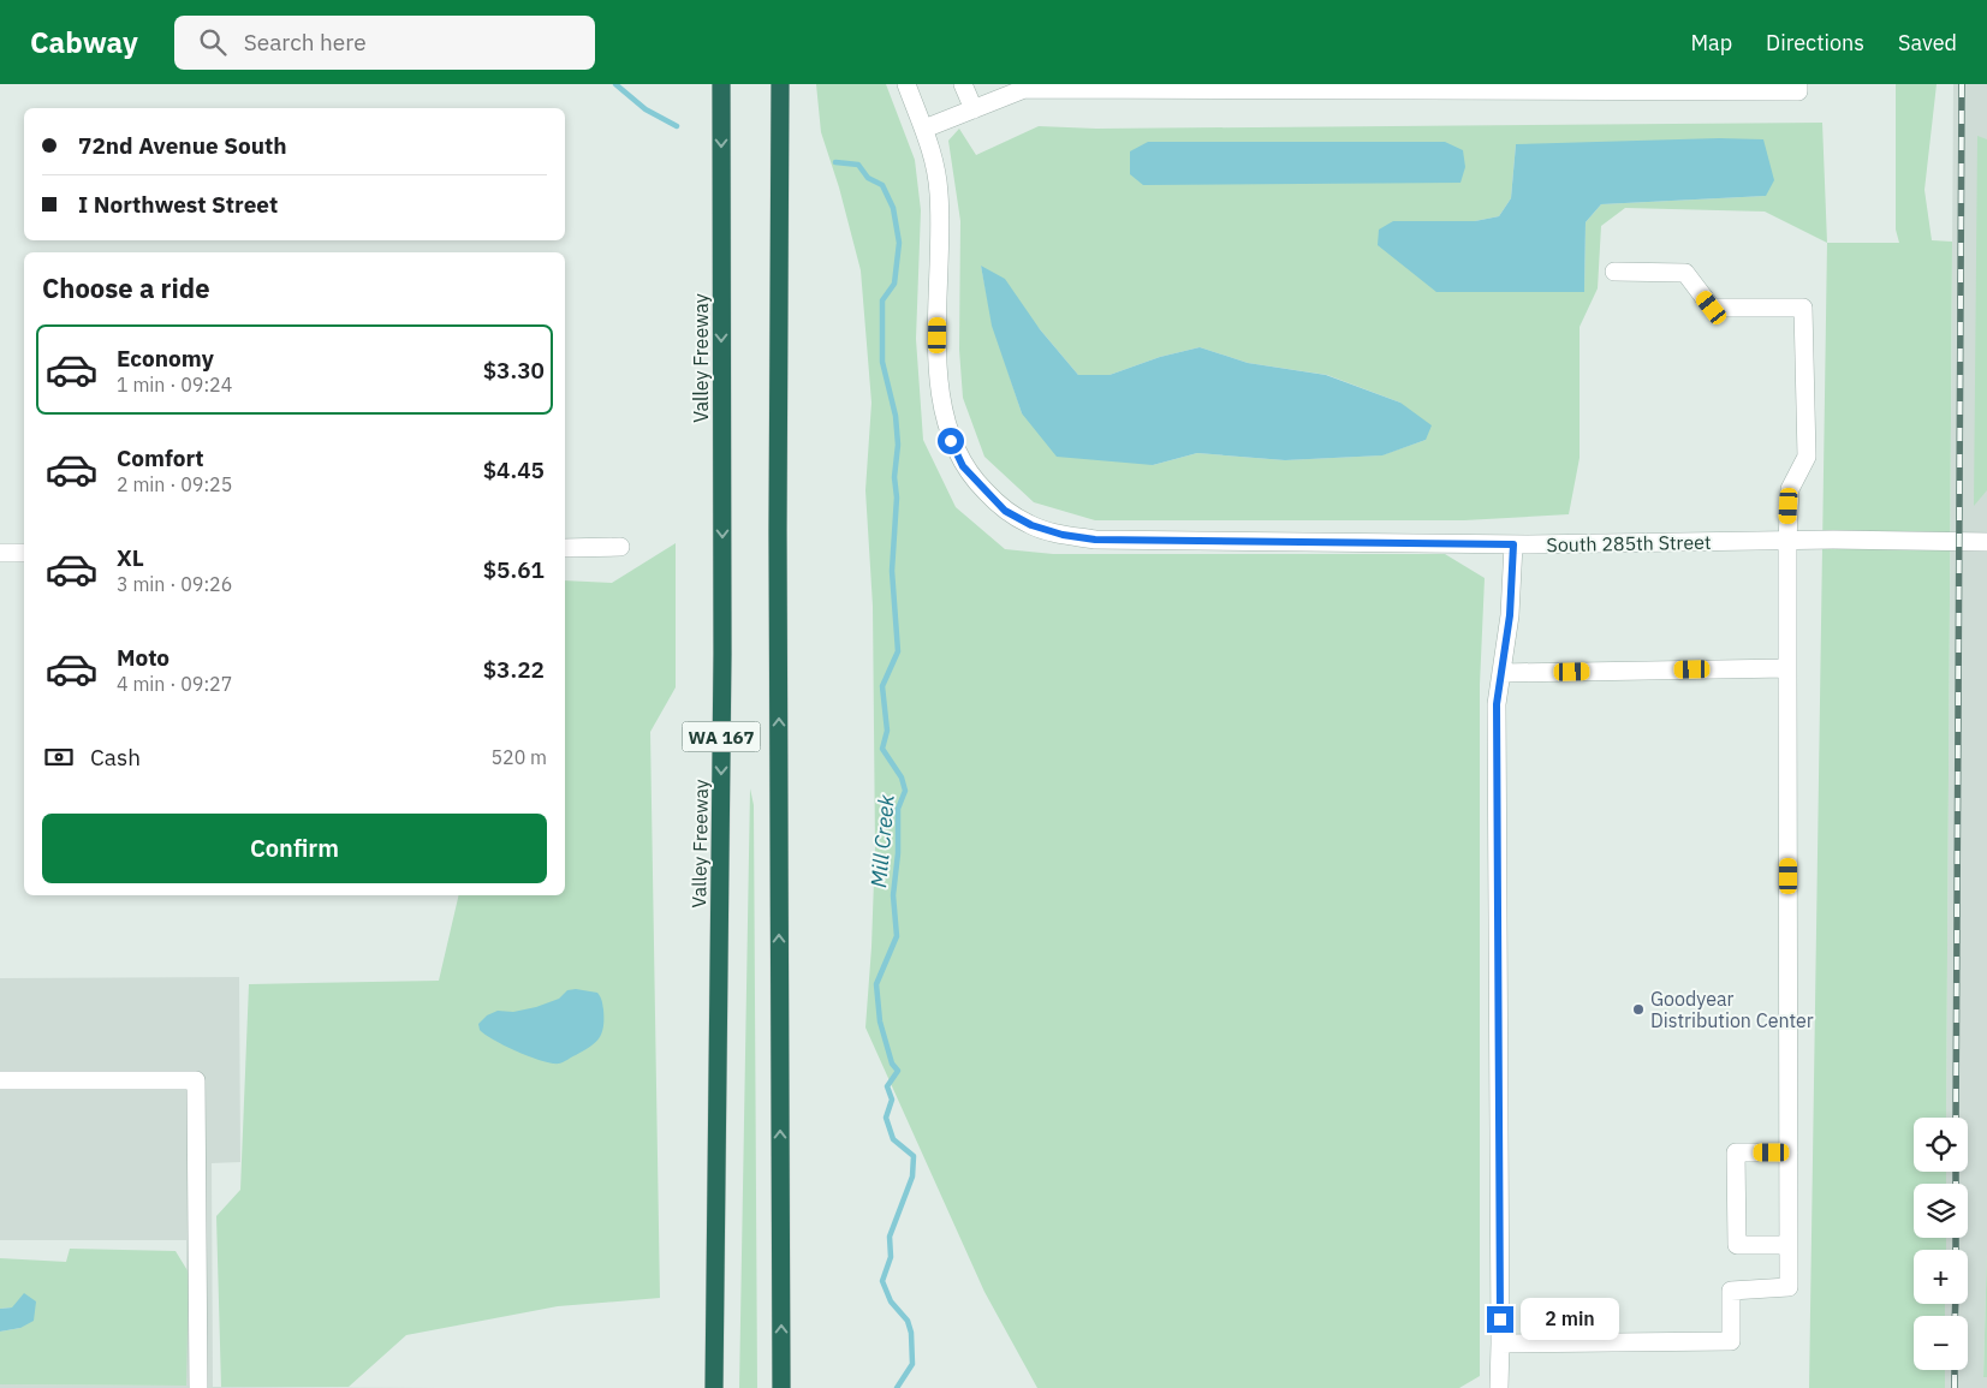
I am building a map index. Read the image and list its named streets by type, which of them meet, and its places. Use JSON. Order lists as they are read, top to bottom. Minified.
{"streets":{"highway":["Valley Freeway","WA 167"],"street":["South 285th Street"]},"water":["Mill Creek"],"places":["Goodyear Distribution Center"],"page":{"header":"Cabway","search":"Search here","nav":["Map","Directions","Saved"],"banner":["72nd Avenue South","I Northwest Street"],"heading":"Choose a ride","list":[{"name":"Economy","note":"1 min · 09:24","value":"$3.30"},{"name":"Comfort","note":"2 min · 09:25","value":"$4.45"},{"name":"XL","note":"3 min · 09:26","value":"$5.61"},{"name":"Moto","note":"4 min · 09:27","value":"$3.22"}],"pay":["Cash","520 m"],"buttons":"Confirm","map_buttons":["+","−"],"bubble":"2 min"}}
